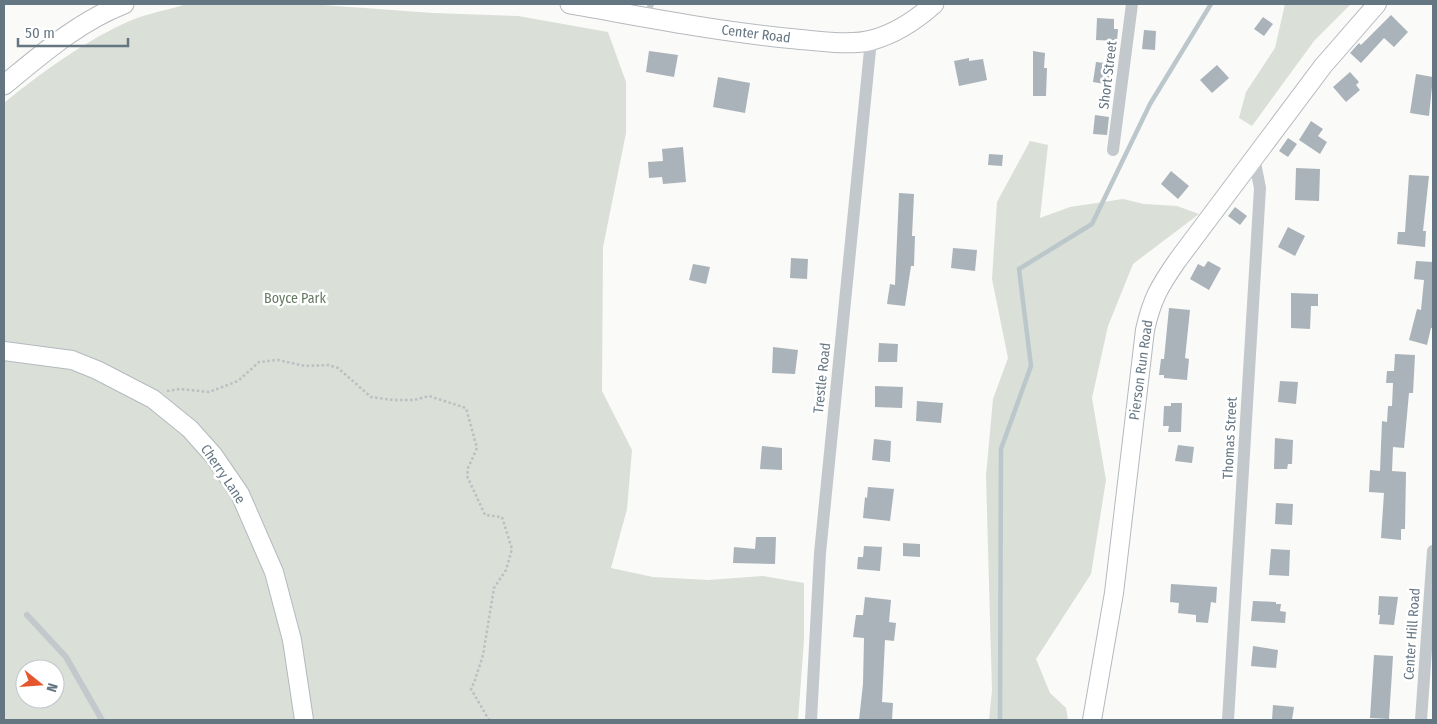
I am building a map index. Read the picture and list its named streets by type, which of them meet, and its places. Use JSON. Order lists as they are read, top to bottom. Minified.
{"streets":{"main road":["Center Road"],"street":["Short Street","Pierson Run Road","Trestle Road","Thomas Street","Cherry Lane","Center Hill Road"]},"crossings":[["Center Road","Trestle Road"],["Pierson Run Road","Thomas Street"]],"parks":["Boyce Park"],"scale_bar":"50 m","north":"right"}
